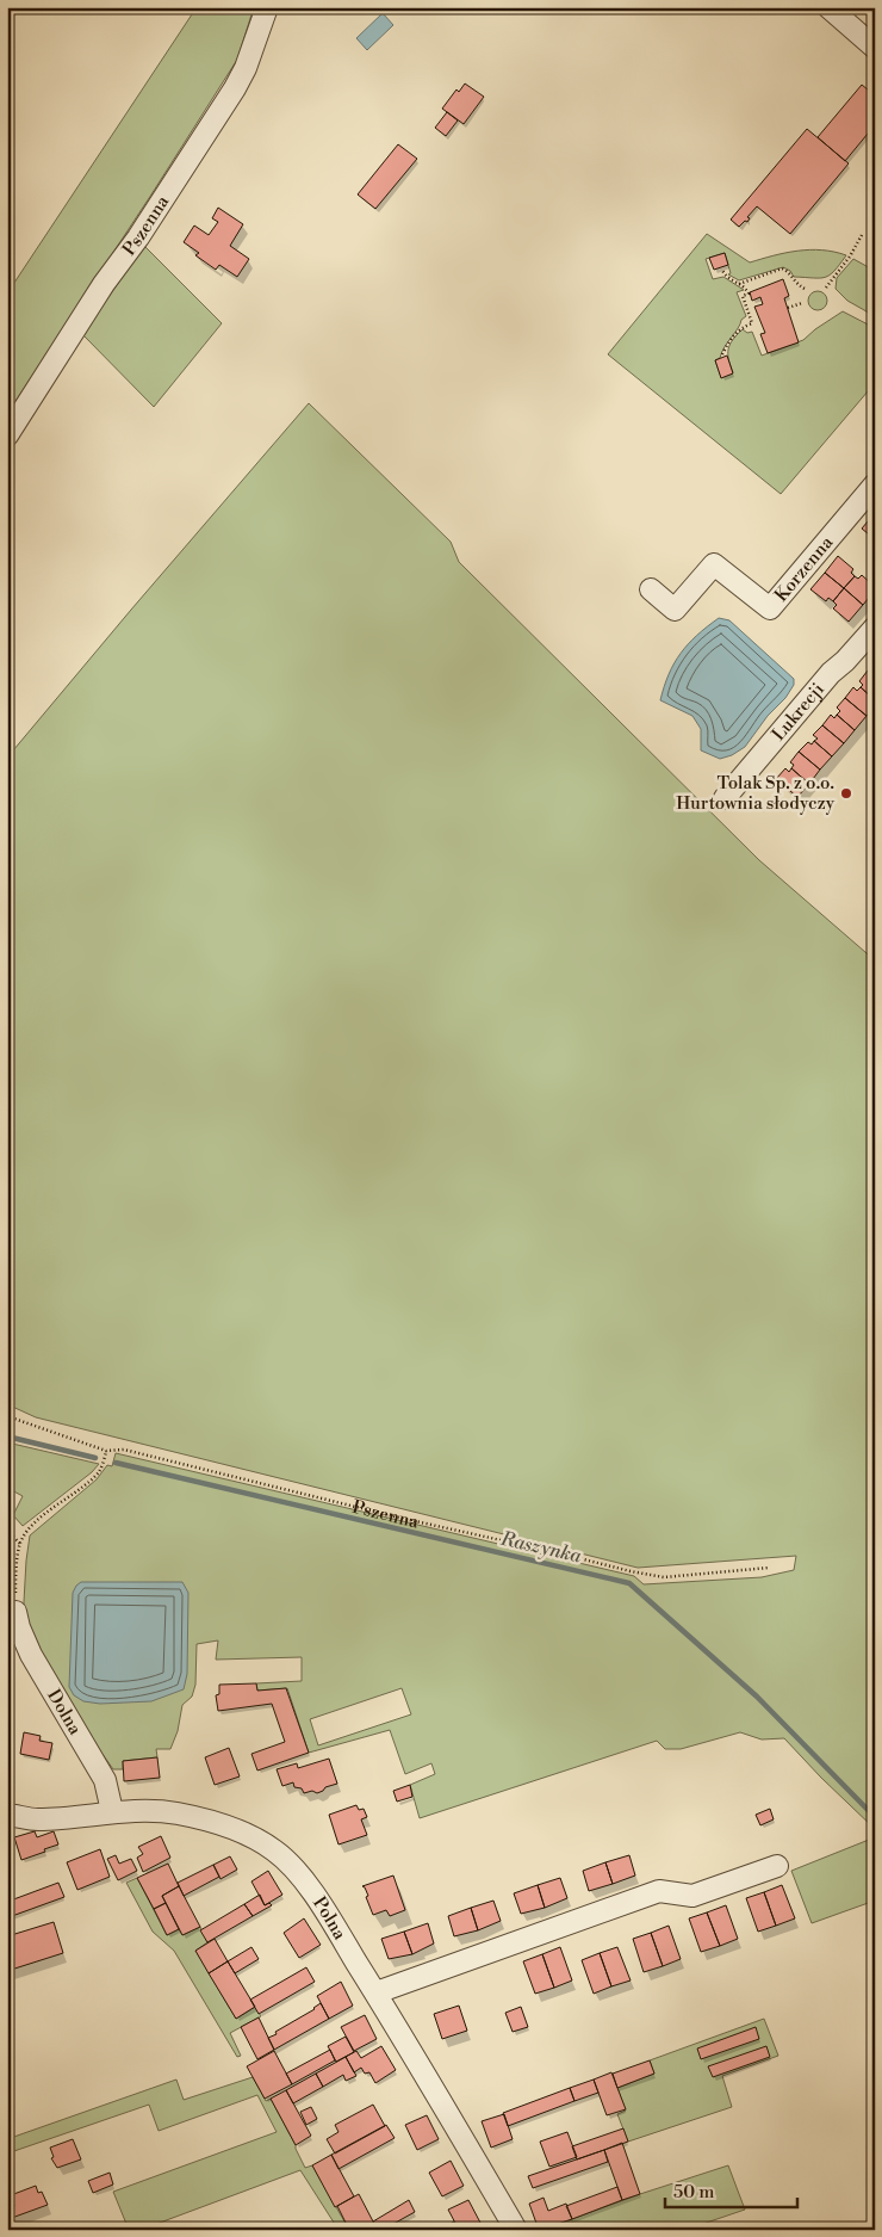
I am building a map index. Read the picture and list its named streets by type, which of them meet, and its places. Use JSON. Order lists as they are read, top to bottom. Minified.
{"streets":{"street":["Pszenna","Korzenna","Lukrecji","Dolna","Polna"]},"crossings":[["Dolna","Polna"]],"water":["Raszynka"],"places":["Tolak Sp. z o.o. Hurtownia słodyczy"],"scale_bar":"50 m"}
